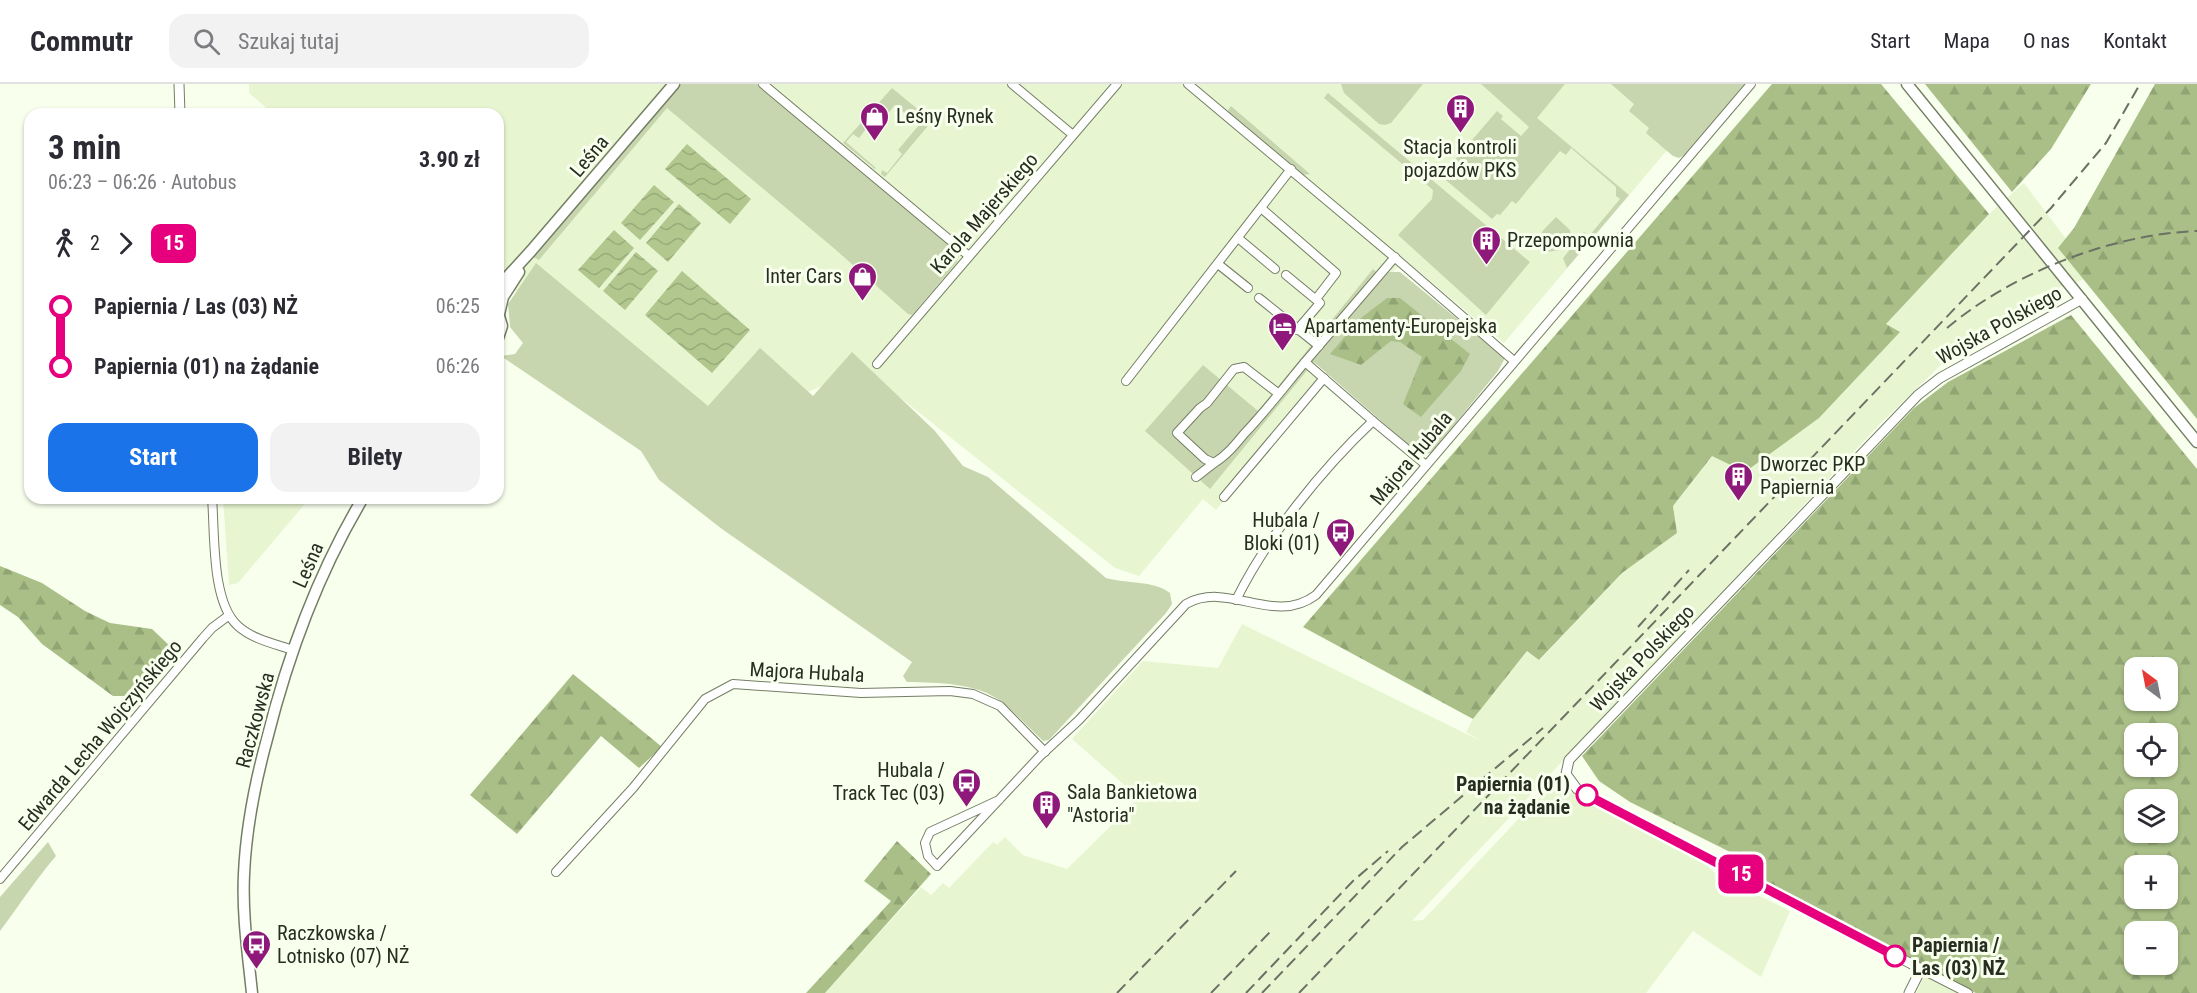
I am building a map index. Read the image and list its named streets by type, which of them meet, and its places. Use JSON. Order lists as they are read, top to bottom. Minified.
{"streets":{"main road":["Leśna","Wojska Polskiego","Raczkowska"],"street":["Karola Majerskiego","Majora Hubala","Edwarda Lecha Wojczyńskiego"]},"crossings":[["Leśna","Raczkowska"],["Raczkowska","Edwarda Lecha Wojczyńskiego"]],"places":{"building":["Stacja kontroli pojazdów PKS","Przepompownia","Dworzec PKP Papiernia","Sala Bankietowa \"Astoria\""],"shop":["Leśny Rynek","Inter Cars"],"hotel":["Apartamenty-Europejska"],"bus stop":["Hubala / Bloki (01)","Hubala / Track Tec (03)","Raczkowska / Lotnisko (07) NŻ"],"other":["Papiernia (01) na żądanie","Papiernia / Las (03) NŻ"]},"lines":["bus line 15"],"north":"top left","page":{"header":"Commutr","search":"Szukaj tutaj","nav":["Start","Mapa","O nas","Kontakt"],"on_map":"15","heading":["3 min","06:23 – 06:26 · Autobus","3.90 zł"],"legs":["2","15"],"list":[{"name":"Papiernia / Las (03) NŻ","value":"06:25"},{"name":"Papiernia (01) na żądanie","value":"06:26"}],"buttons":["Start","Bilety"],"map_buttons":["+","−"]}}
